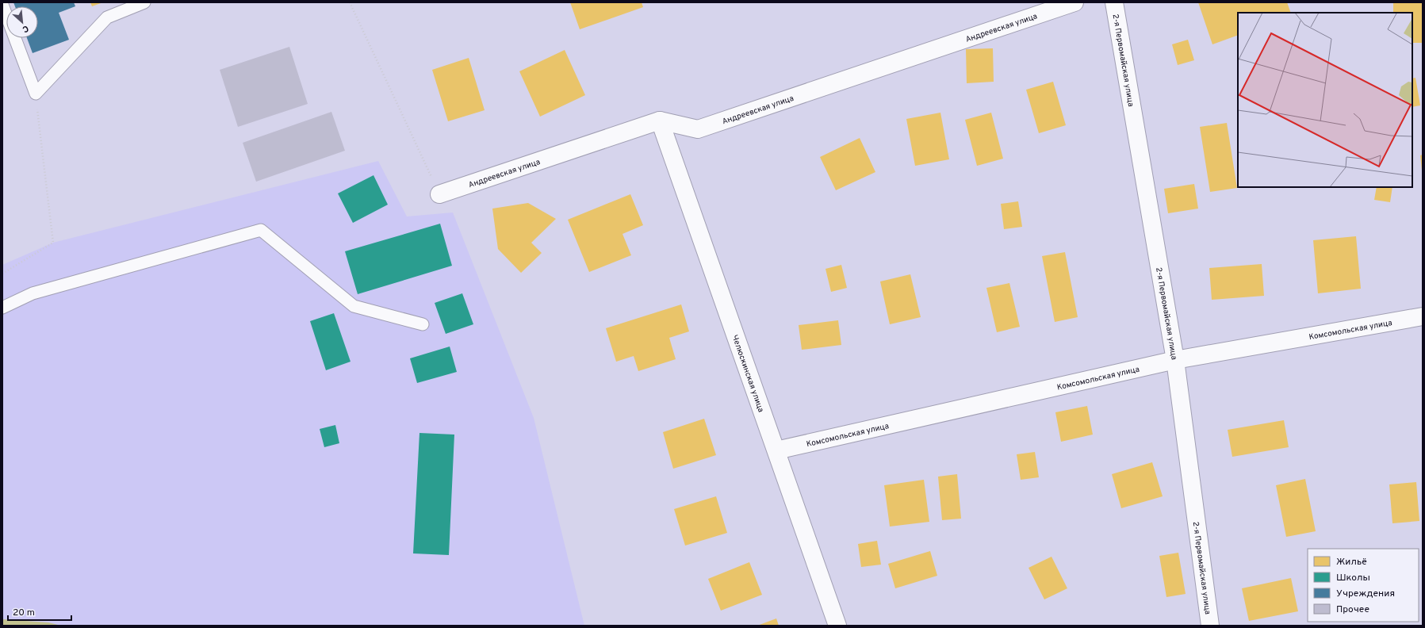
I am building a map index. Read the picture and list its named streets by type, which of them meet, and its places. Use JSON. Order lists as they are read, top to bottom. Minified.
{"streets":{"street":["Андреевская улица","2-я Первомайская улица","Комсомольская улица","Челюскинская улица"]},"crossings":[["Андреевская улица","Челюскинская улица"],["2-я Первомайская улица","Комсомольская улица"],["Комсомольская улица","Челюскинская улица"]],"legend":["Жильё","Школы","Учреждения","Прочее"],"scale_bar":"20 m","north":"bottom right"}
